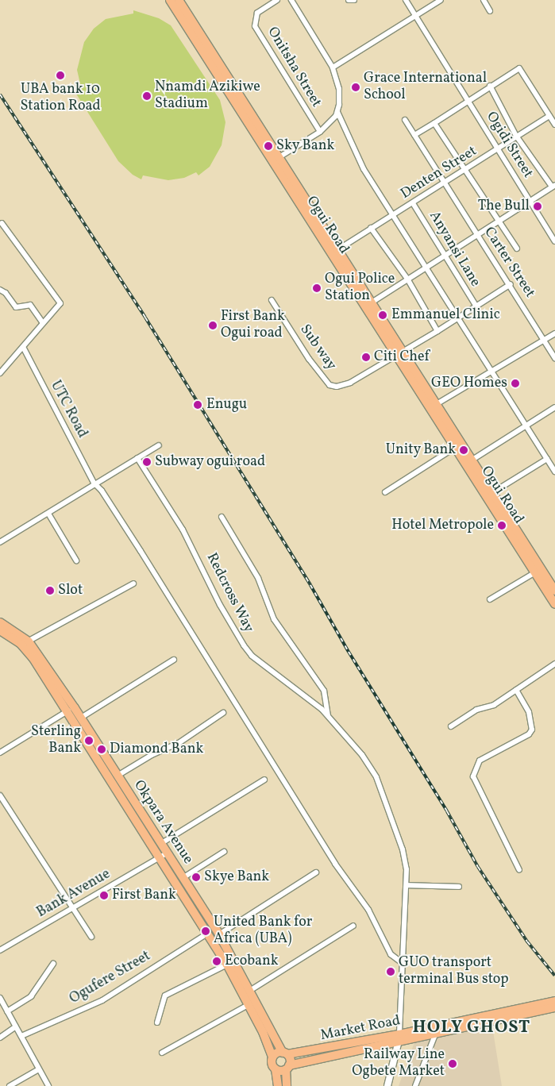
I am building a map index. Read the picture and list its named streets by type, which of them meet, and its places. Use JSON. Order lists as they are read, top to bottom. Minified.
{"streets":{"main road":["Ogui Road","Okpara Avenue","Market Road"],"street":["Onitsha Street","Ogidi Street","Denten Street","Anyansi Lane","Carter Street","Sub way","UTC Road","Redcross Way","Bank Avenue","Ogufere Street"]},"crossings":[["Ogidi Street","Denten Street"],["Denten Street","Ogui Road"],["Denten Street","Anyansi Lane"],["Denten Street","Carter Street"],["Ogui Road","Sub way"],["UTC Road","Redcross Way"],["Redcross Way","Market Road"],["Okpara Avenue","Bank Avenue"],["Okpara Avenue","Ogufere Street"],["Okpara Avenue","Market Road"]],"districts":["HOLY GHOST"],"places":["UBA bank 10 Station Road","Grace International School","Nnamdi Azikiwe Stadium","Sky Bank","The Bull","Ogui Police Station","Emmanuel Clinic","First Bank Ogui road","Citi Chef","GEO Homes","Enugu","Unity Bank","Subway ogui road","Hotel Metropole","Slot","Sterling Bank","Diamond Bank","Skye Bank","First Bank","United Bank for Africa (UBA)","Ecobank","GUO transport terminal Bus stop","Railway Line Ogbete Market"]}
